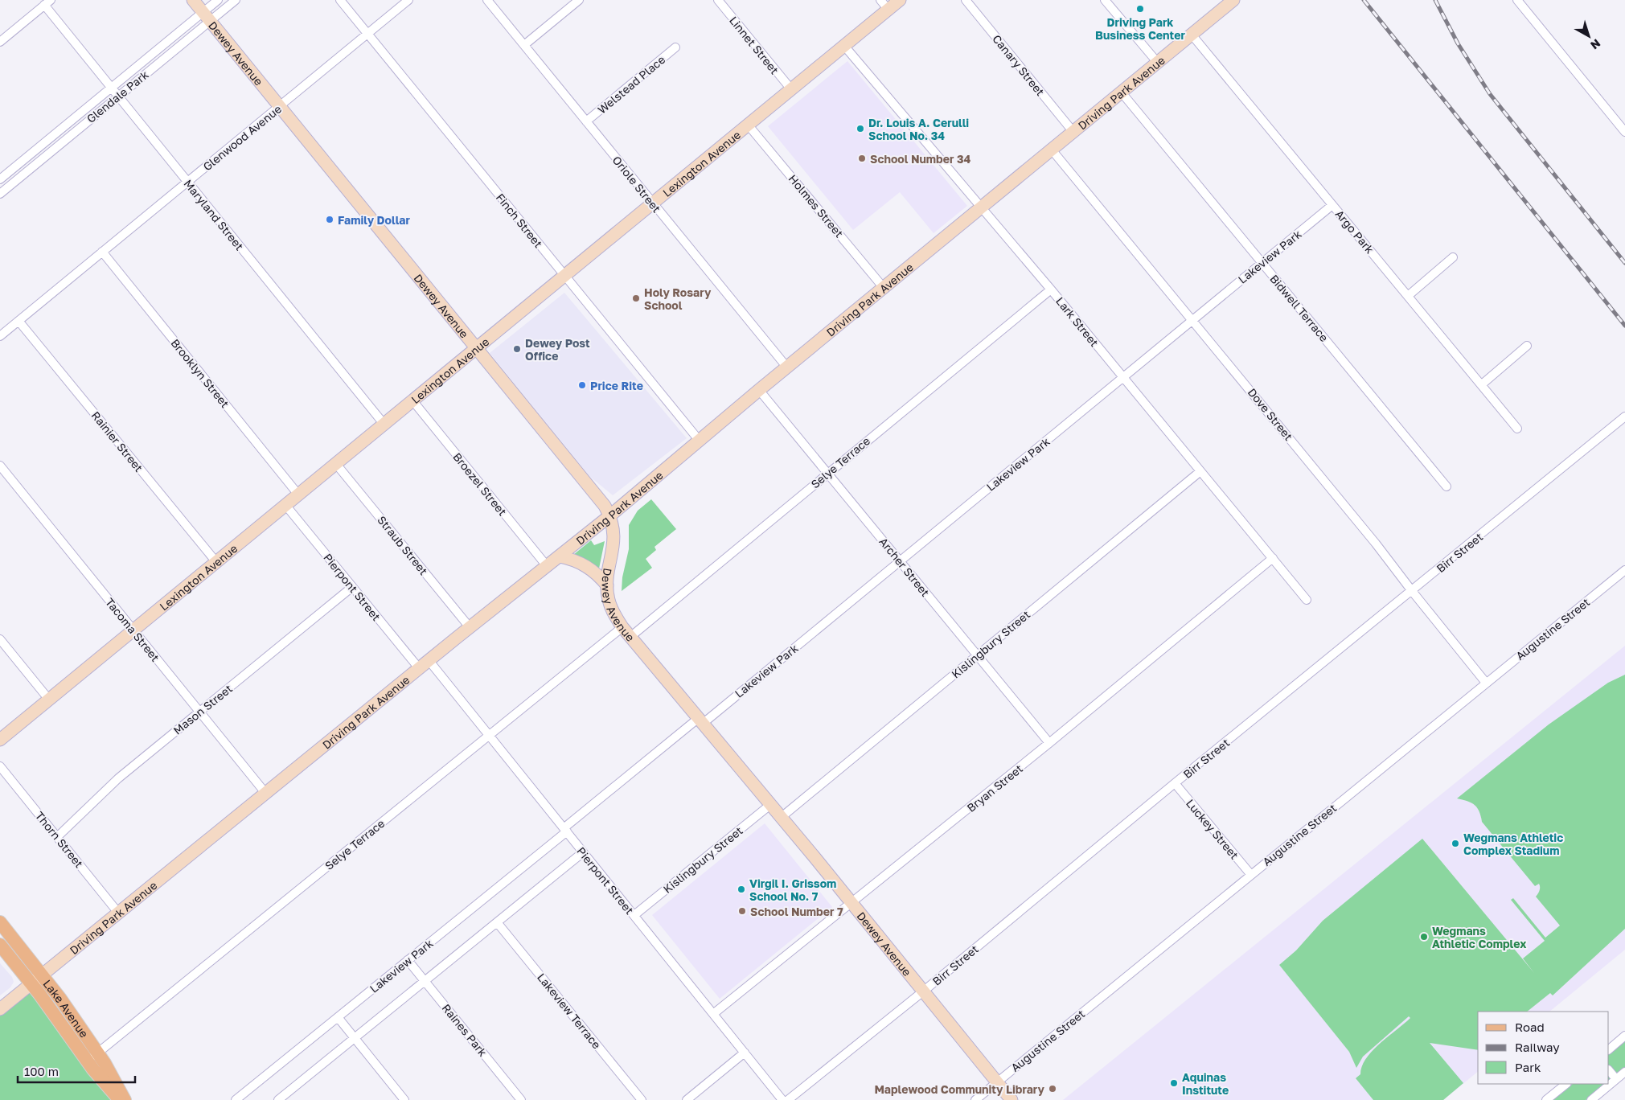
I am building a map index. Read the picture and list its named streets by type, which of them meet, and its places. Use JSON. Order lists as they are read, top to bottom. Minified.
{"streets":{"main road":["Lake Avenue"],"street":["Linnet Street","Dewey Avenue","Canary Street","Welstead Place","Driving Park Avenue","Glendale Park","Glenwood Avenue","Lexington Avenue","Oriole Street","Holmes Street","Maryland Street","Finch Street","Argo Park","Lakeview Park","Bidwell Terrace","Lark Street","Brooklyn Street","Dove Street","Rainier Street","Selye Terrace","Broezel Street","Straub Street","Birr Street","Archer Street","Pierpont Street","Augustine Street","Tacoma Street","Kislingbury Street","Mason Street","Bryan Street","Luckey Street","Thorn Street","Lakeview Terrace","Raines Park"]},"crossings":[["Linnet Street","Lexington Avenue"],["Dewey Avenue","Driving Park Avenue"],["Dewey Avenue","Glendale Park"],["Dewey Avenue","Glenwood Avenue"],["Dewey Avenue","Lexington Avenue"],["Dewey Avenue","Lakeview Park"],["Dewey Avenue","Selye Terrace"],["Dewey Avenue","Birr Street"],["Dewey Avenue","Augustine Street"],["Dewey Avenue","Kislingbury Street"],["Dewey Avenue","Bryan Street"],["Canary Street","Driving Park Avenue"],["Welstead Place","Oriole Street"],["Driving Park Avenue","Oriole Street"],["Driving Park Avenue","Holmes Street"],["Driving Park Avenue","Finch Street"],["Driving Park Avenue","Argo Park"],["Driving Park Avenue","Bidwell Terrace"],["Driving Park Avenue","Lark Street"],["Driving Park Avenue","Dove Street"],["Driving Park Avenue","Broezel Street"],["Driving Park Avenue","Straub Street"],["Driving Park Avenue","Archer Street"],["Driving Park Avenue","Pierpont Street"],["Driving Park Avenue","Tacoma Street"],["Driving Park Avenue","Thorn Street"],["Driving Park Avenue","Lake Avenue"],["Glendale Park","Maryland Street"],["Glenwood Avenue","Maryland Street"],["Glenwood Avenue","Finch Street"],["Glenwood Avenue","Brooklyn Street"],["Glenwood Avenue","Rainier Street"],["Lexington Avenue","Oriole Street"],["Lexington Avenue","Holmes Street"],["Lexington Avenue","Maryland Street"],["Lexington Avenue","Finch Street"],["Lexington Avenue","Lark Street"],["Lexington Avenue","Brooklyn Street"],["Lexington Avenue","Rainier Street"],["Lexington Avenue","Broezel Street"],["Lexington Avenue","Straub Street"],["Lexington Avenue","Pierpont Street"],["Lexington Avenue","Tacoma Street"],["Argo Park","Lakeview Park"],["Lakeview Park","Bidwell Terrace"],["Lakeview Park","Lark Street"],["Lakeview Park","Dove Street"],["Lakeview Park","Archer Street"],["Lakeview Park","Pierpont Street"],["Lakeview Park","Raines Park"],["Lark Street","Selye Terrace"],["Lark Street","Kislingbury Street"],["Lark Street","Bryan Street"],["Dove Street","Birr Street"],["Dove Street","Augustine Street"],["Selye Terrace","Archer Street"],["Selye Terrace","Pierpont Street"],["Selye Terrace","Lake Avenue"],["Birr Street","Luckey Street"],["Archer Street","Kislingbury Street"],["Archer Street","Bryan Street"],["Pierpont Street","Kislingbury Street"],["Pierpont Street","Mason Street"],["Pierpont Street","Bryan Street"],["Augustine Street","Luckey Street"],["Tacoma Street","Mason Street"],["Mason Street","Thorn Street"]],"places":["Driving Park Business Center","Dr. Louis A. Cerulli School No. 34","School Number 34","Family Dollar","Holy Rosary School","Dewey Post Office","Price Rite","Wegmans Athletic Complex Stadium","Virgil I. Grissom School No. 7","School Number 7","Wegmans Athletic Complex","Aquinas Institute","Maplewood Community Library"],"legend":["Road","Railway","Park"],"scale_bar":"100 m","north":"bottom right"}
